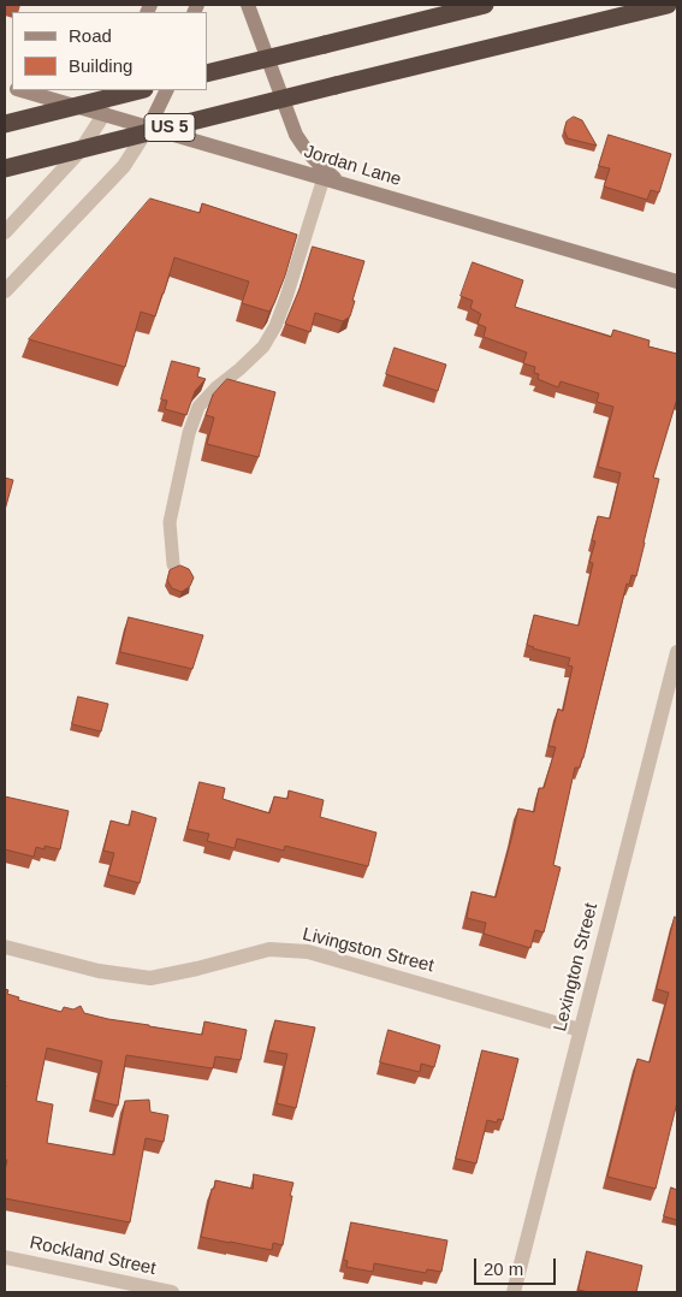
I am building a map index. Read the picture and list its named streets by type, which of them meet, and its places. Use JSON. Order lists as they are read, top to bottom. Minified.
{"streets":{"highway":["US 5"],"main road":["Jordan Lane"],"street":["Livingston Street","Lexington Street","Rockland Street"]},"crossings":[["Livingston Street","Lexington Street"]],"legend":["Road","Building"],"scale_bar":"20 m"}
